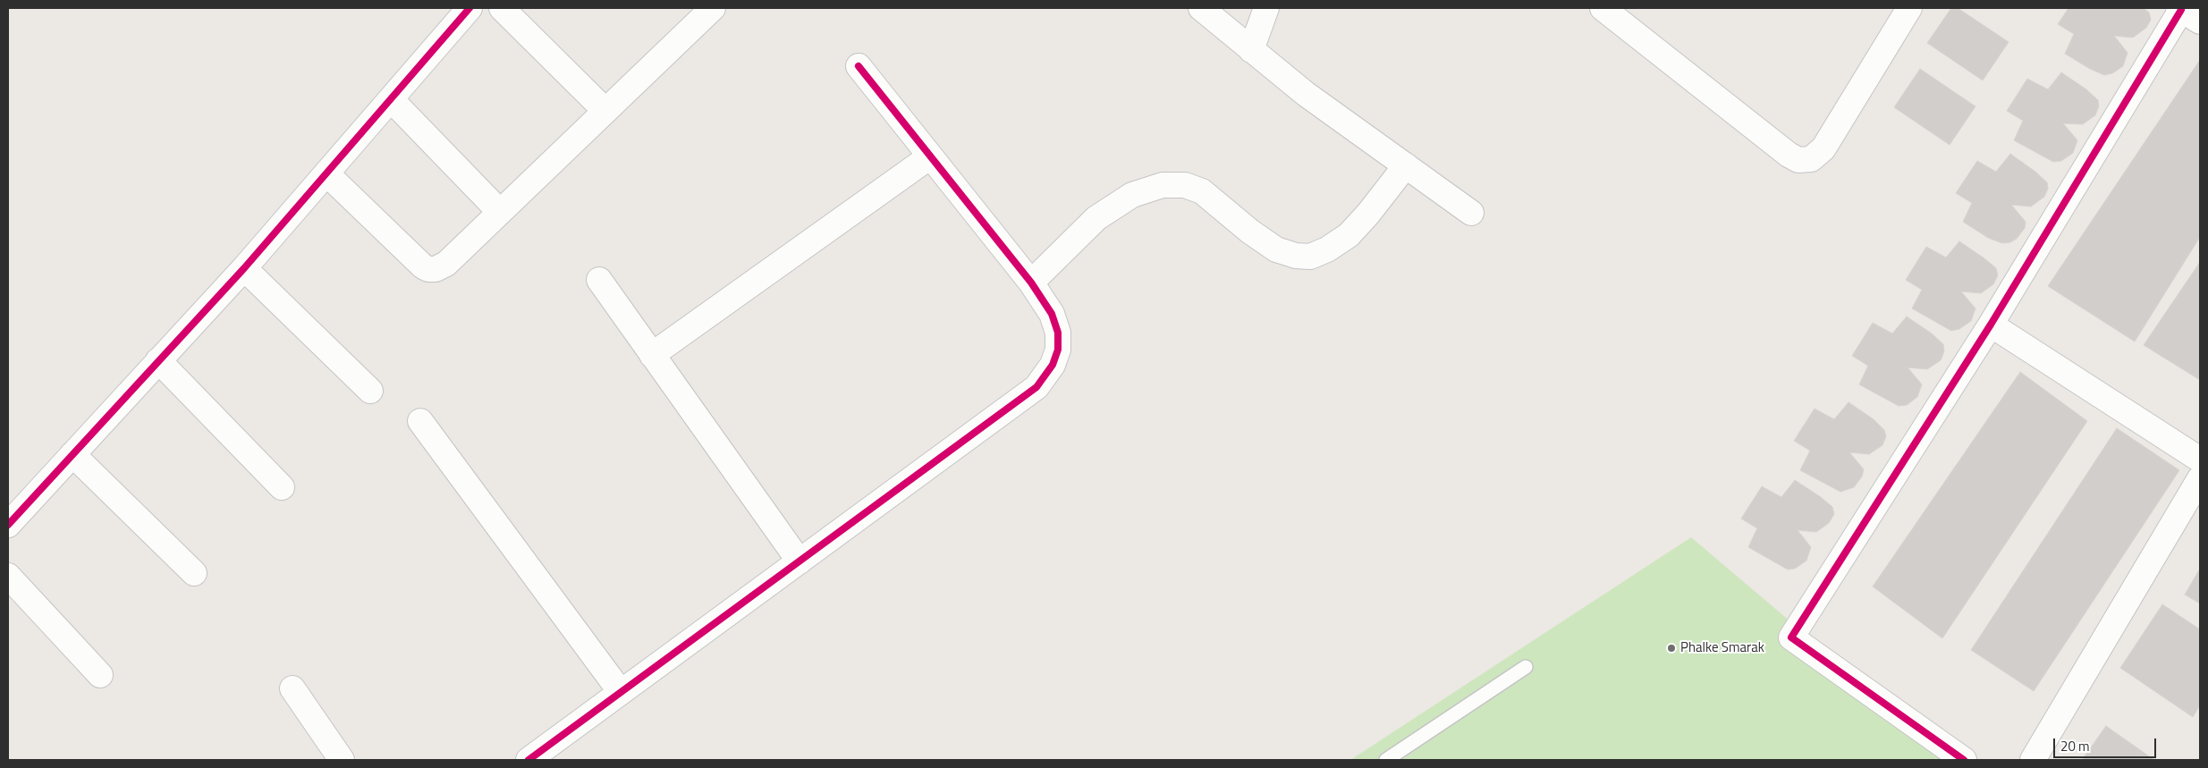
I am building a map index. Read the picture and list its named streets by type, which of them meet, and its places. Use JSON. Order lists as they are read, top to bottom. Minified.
{"places":["Phalke Smarak"],"scale_bar":"20 m"}
